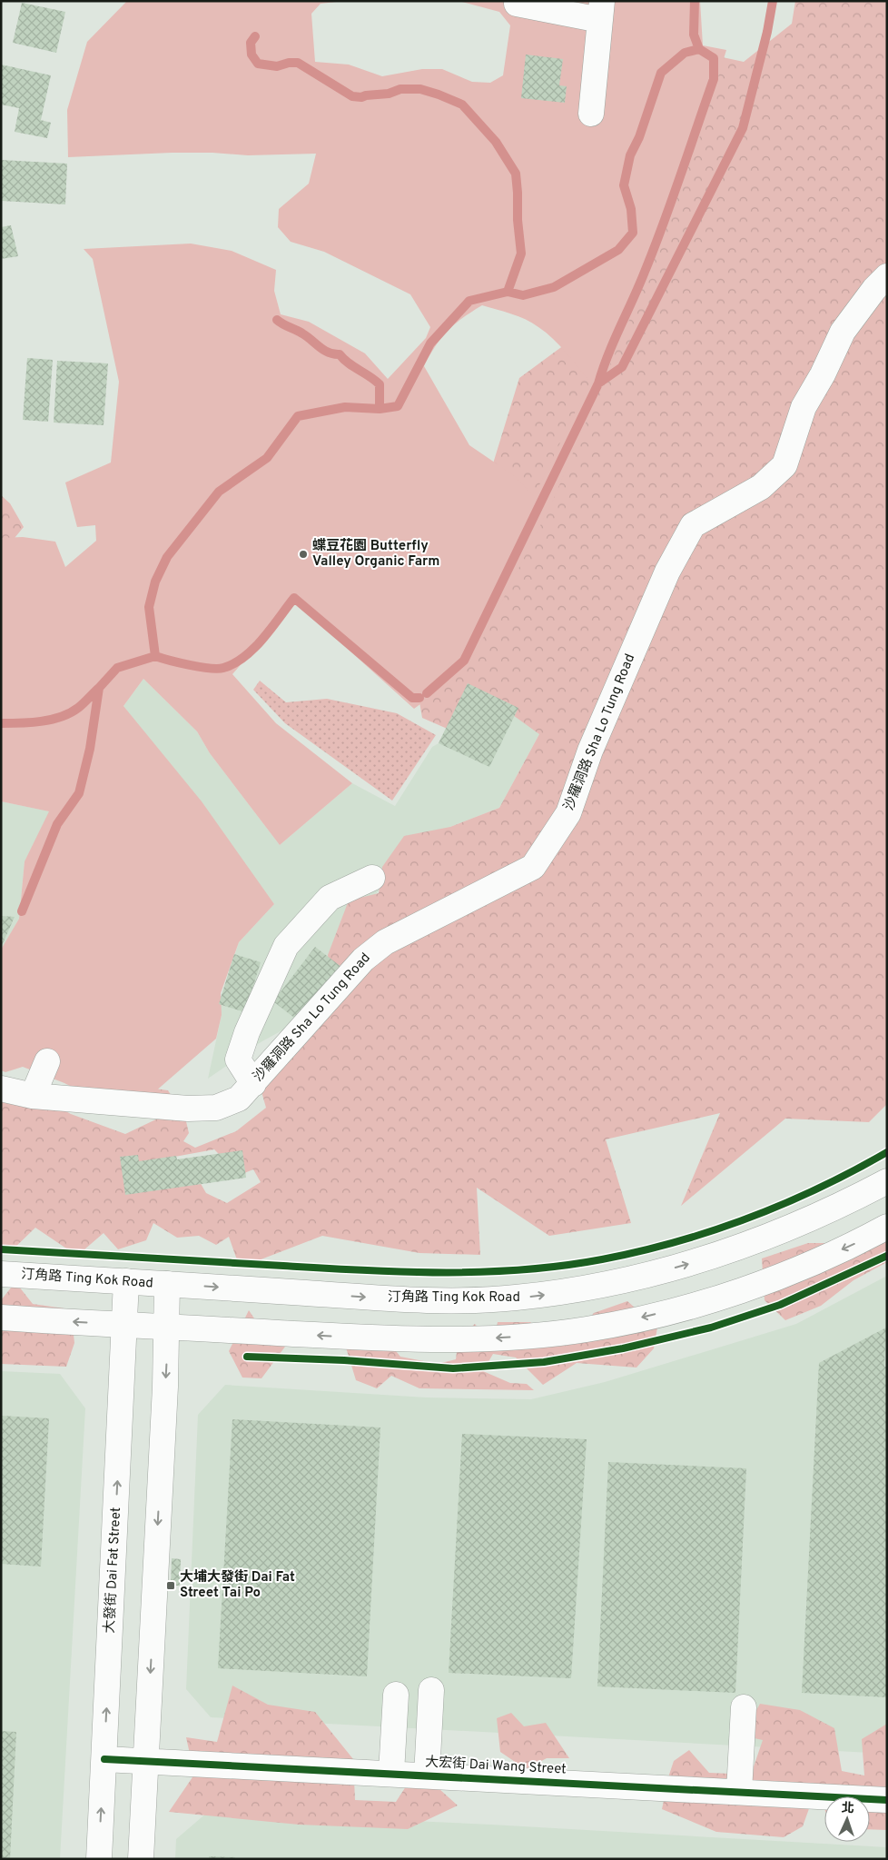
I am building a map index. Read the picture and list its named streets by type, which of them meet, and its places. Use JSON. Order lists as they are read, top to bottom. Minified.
{"streets":{"street":["沙羅洞路 Sha Lo Tung Road","汀角路 Ting Kok Road","大發街 Dai Fat Street","大宏街 Dai Wang Street"]},"crossings":[["汀角路 Ting Kok Road","大發街 Dai Fat Street"],["大發街 Dai Fat Street","大宏街 Dai Wang Street"]],"places":{"other":["蝶豆花園 Butterfly Valley Organic Farm"],"transit":["大埔大發街 Dai Fat Street Tai Po"]},"north":"top"}
